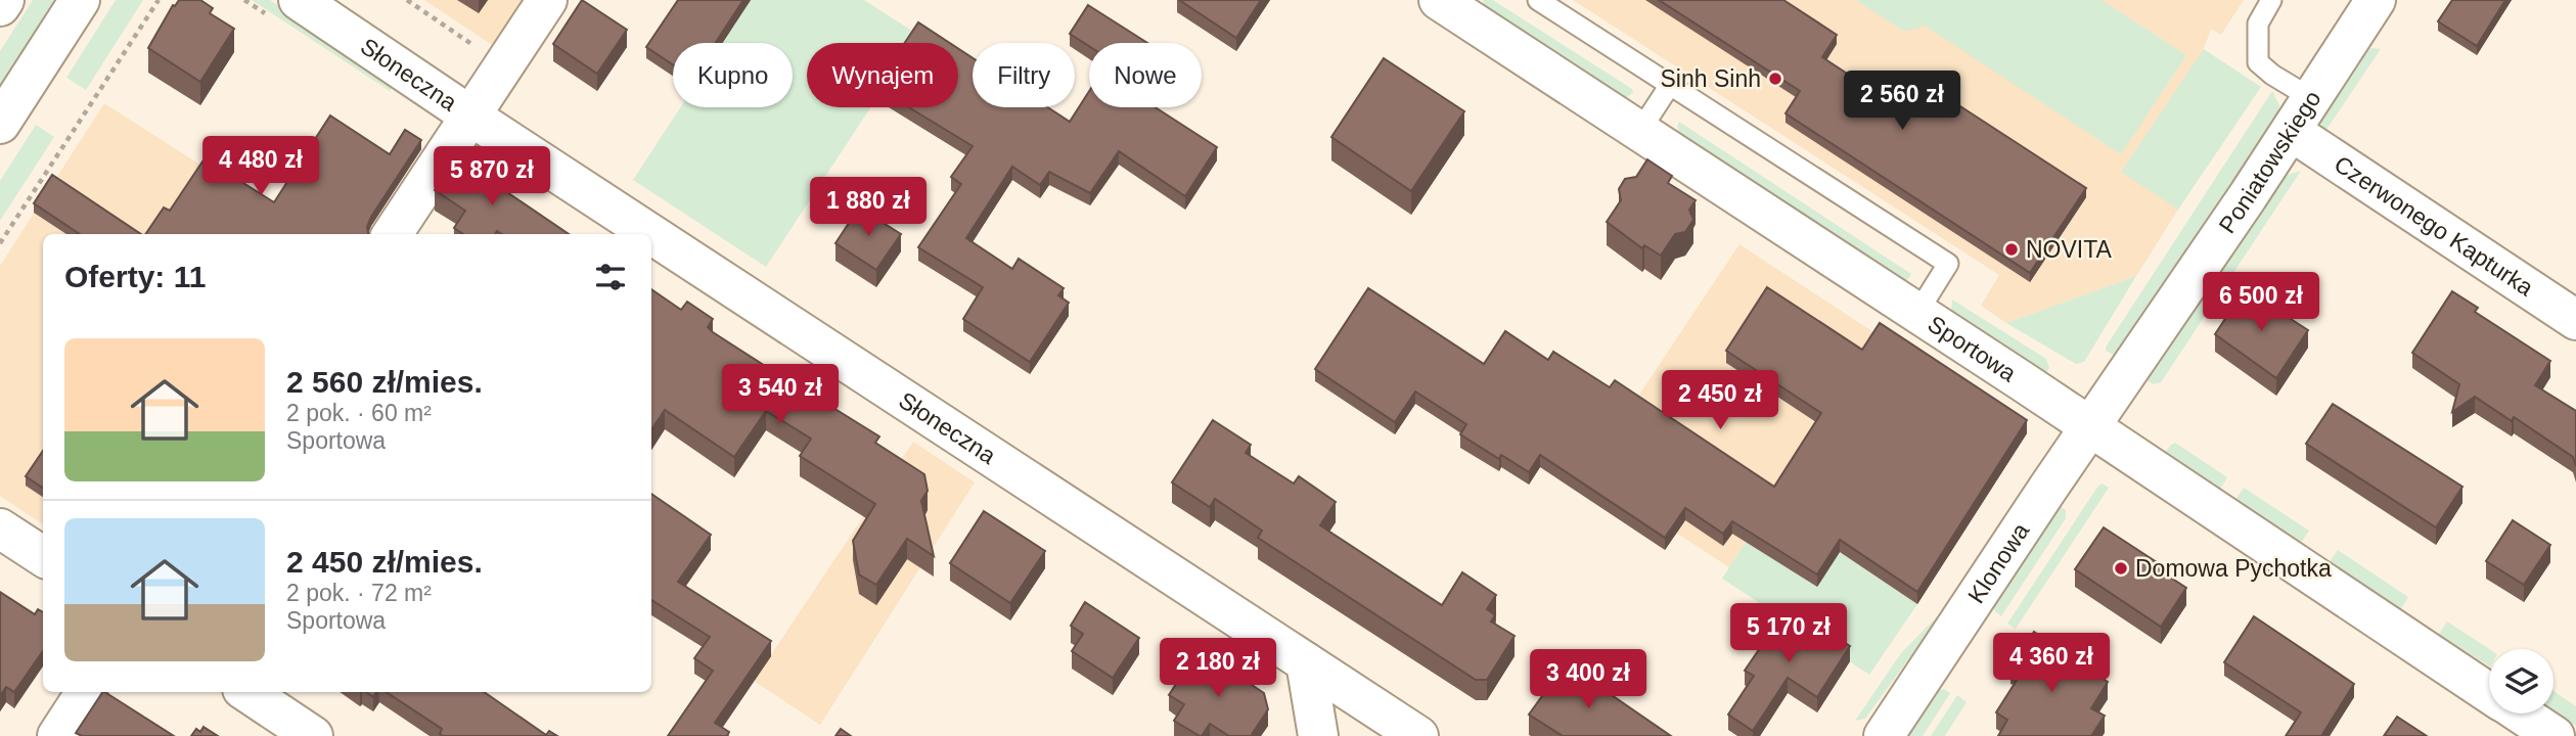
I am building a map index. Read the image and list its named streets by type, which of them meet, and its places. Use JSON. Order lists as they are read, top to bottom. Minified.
{"streets":{"street":["Słoneczna","Poniatowskiego","Czerwonego Kapturka","Sportowa","Klonowa"]},"crossings":[["Poniatowskiego","Czerwonego Kapturka"],["Poniatowskiego","Sportowa"],["Poniatowskiego","Klonowa"],["Sportowa","Klonowa"]],"places":["Sinh Sinh","NOVITA","Domowa Pychotka"],"page":{"chip":["Kupno","Wynajem","Filtry","Nowe"],"price":["2 560 zł","4 480 zł","5 870 zł","1 880 zł","6 500 zł","3 540 zł","2 450 zł","5 170 zł","4 360 zł","2 180 zł","3 400 zł"],"heading":"Oferty: 11","list":[{"name":"2 560 zł/mies.","note":"2 pok. · 60 m² · Sportowa"},{"name":"2 450 zł/mies.","note":"2 pok. · 72 m² · Sportowa"}]}}
